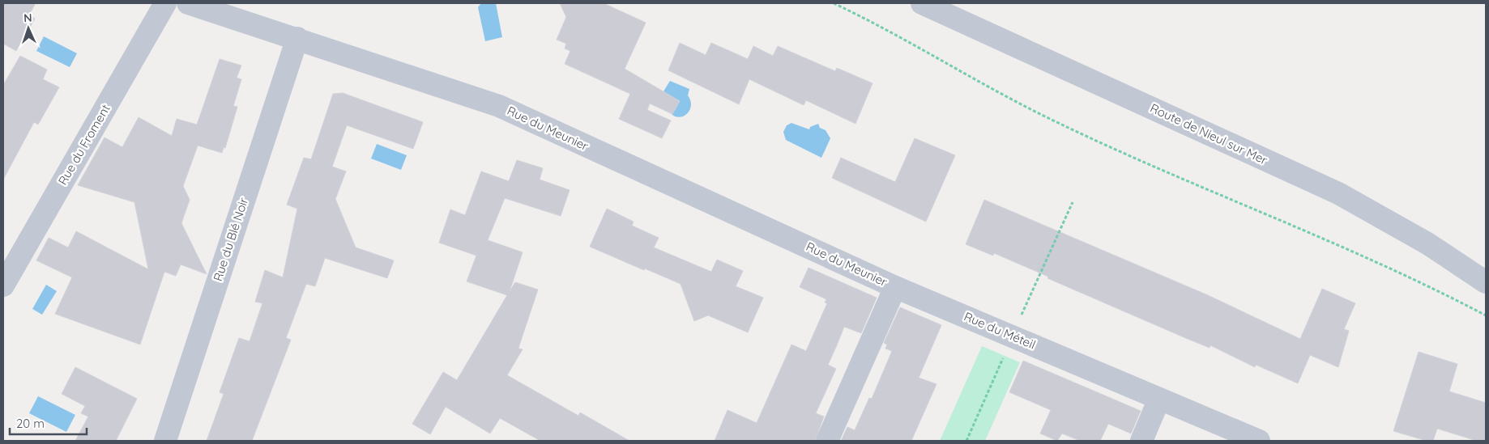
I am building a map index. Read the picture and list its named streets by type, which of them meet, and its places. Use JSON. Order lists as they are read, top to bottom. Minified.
{"streets":{"street":["Rue du Meunier","Route de Nieul sur Mer","Rue du Froment","Rue du Blé Noir","Rue du Méteil"]},"crossings":[["Rue du Meunier","Rue du Blé Noir"],["Rue du Meunier","Rue du Méteil"]],"scale_bar":"20 m","north":"top"}
